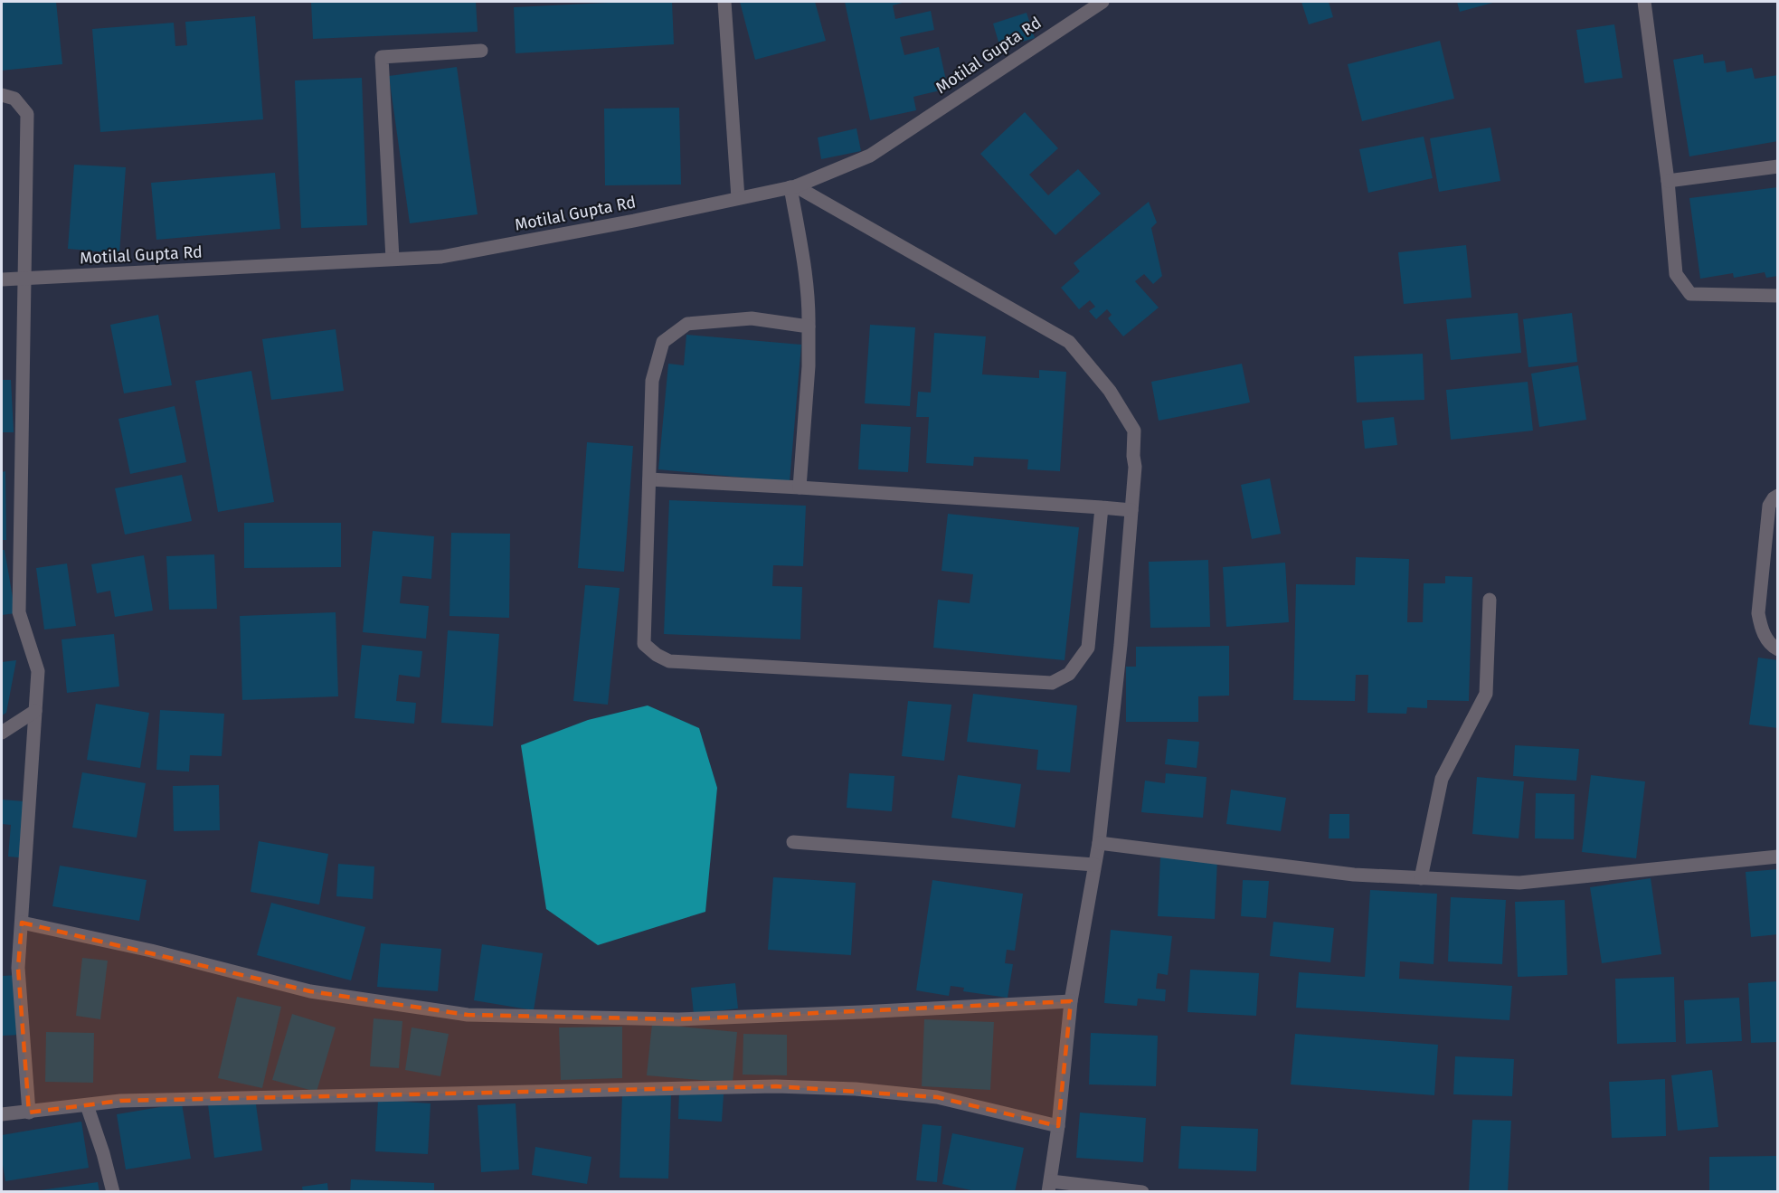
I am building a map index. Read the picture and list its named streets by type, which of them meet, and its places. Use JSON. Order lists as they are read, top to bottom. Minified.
{"streets":{"street":["Motilal Gupta Rd"]}}
